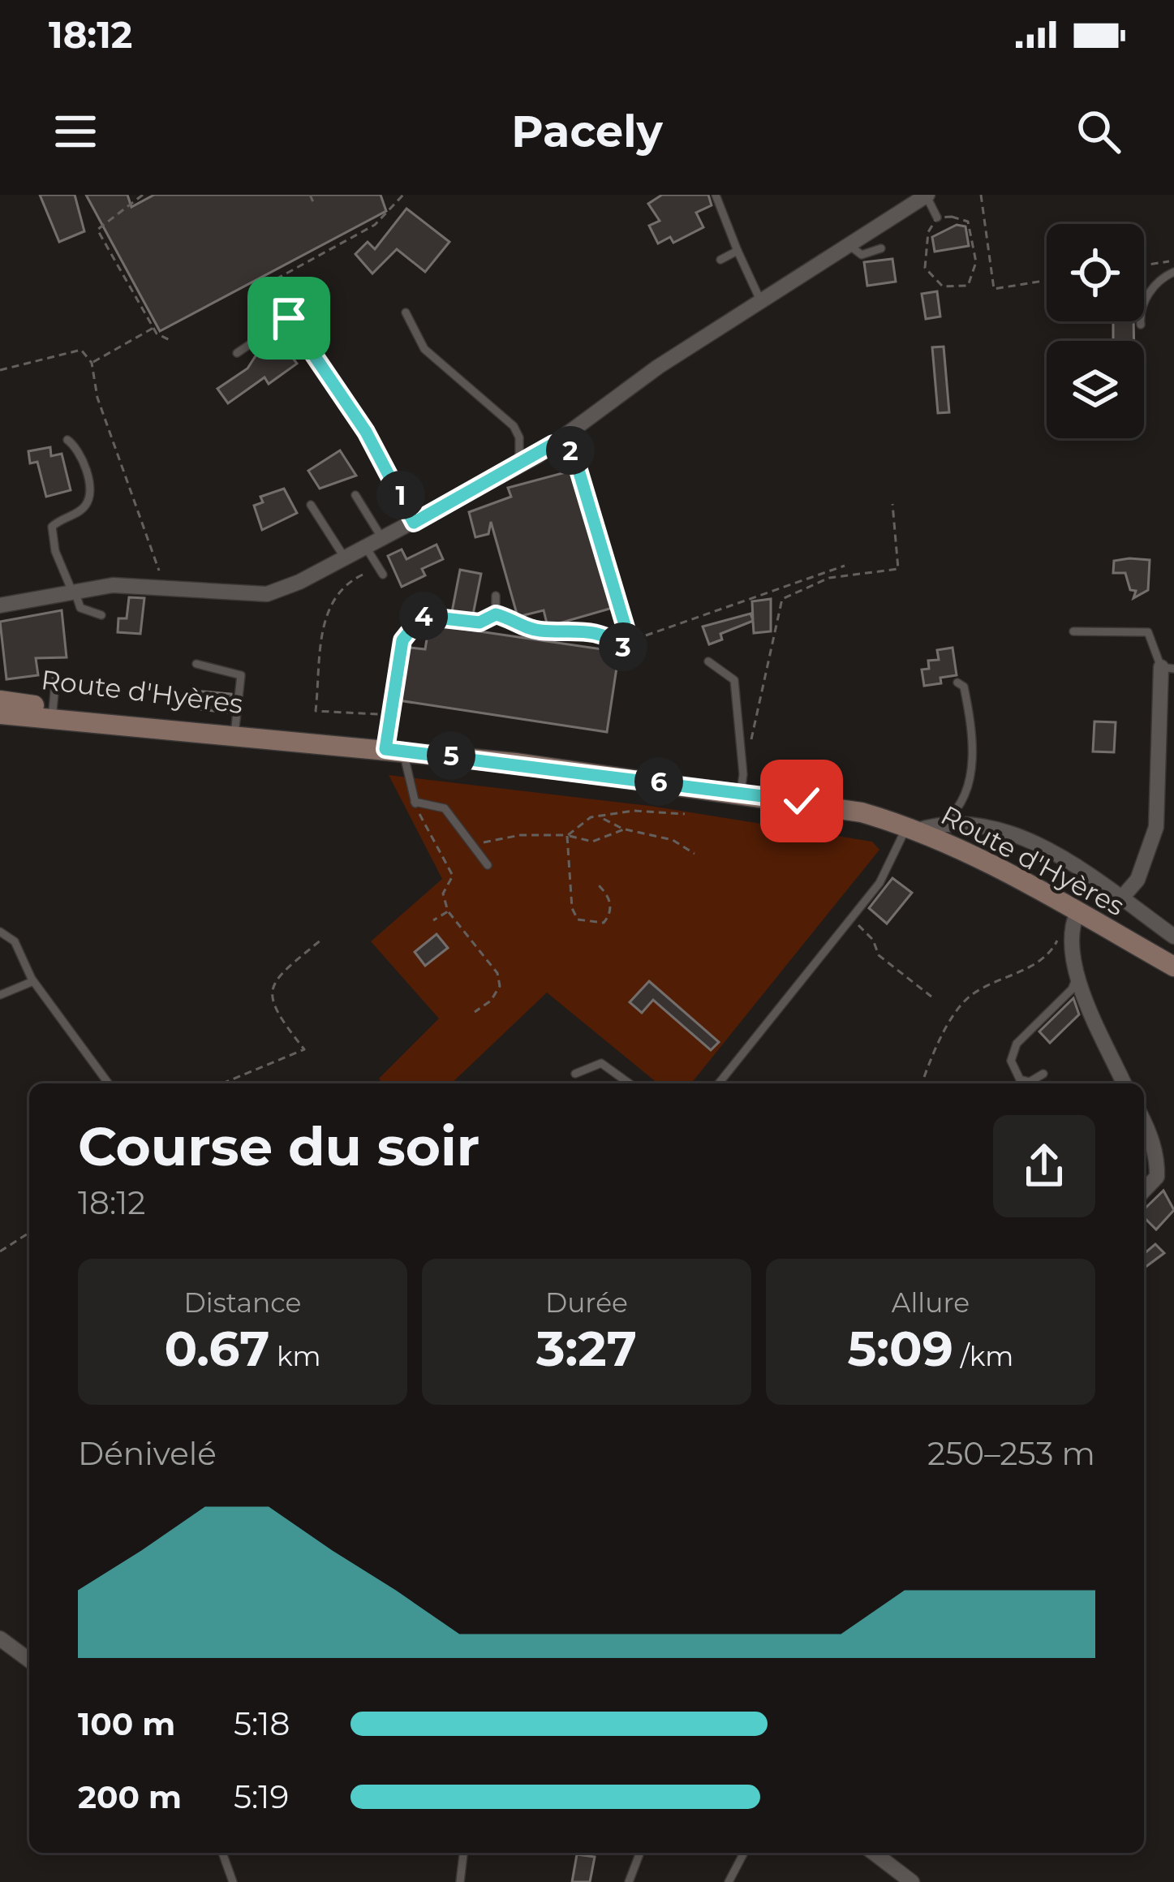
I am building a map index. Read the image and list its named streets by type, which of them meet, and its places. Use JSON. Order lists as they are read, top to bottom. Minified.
{"streets":{"main road":["Route d'Hyères"]},"page":{"status":"18:12","header":"Pacely","pins":["2","1","4","3","5","6"],"heading":["Course du soir","18:12"],"stats":[["Distance","0.67 km"],["Durée","3:27"],["Allure","5:09 /km"]],"chart":["Dénivelé","250–253 m"],"list":[{"name":"100 m","note":"5:18"},{"name":"200 m","note":"5:19"}]}}
